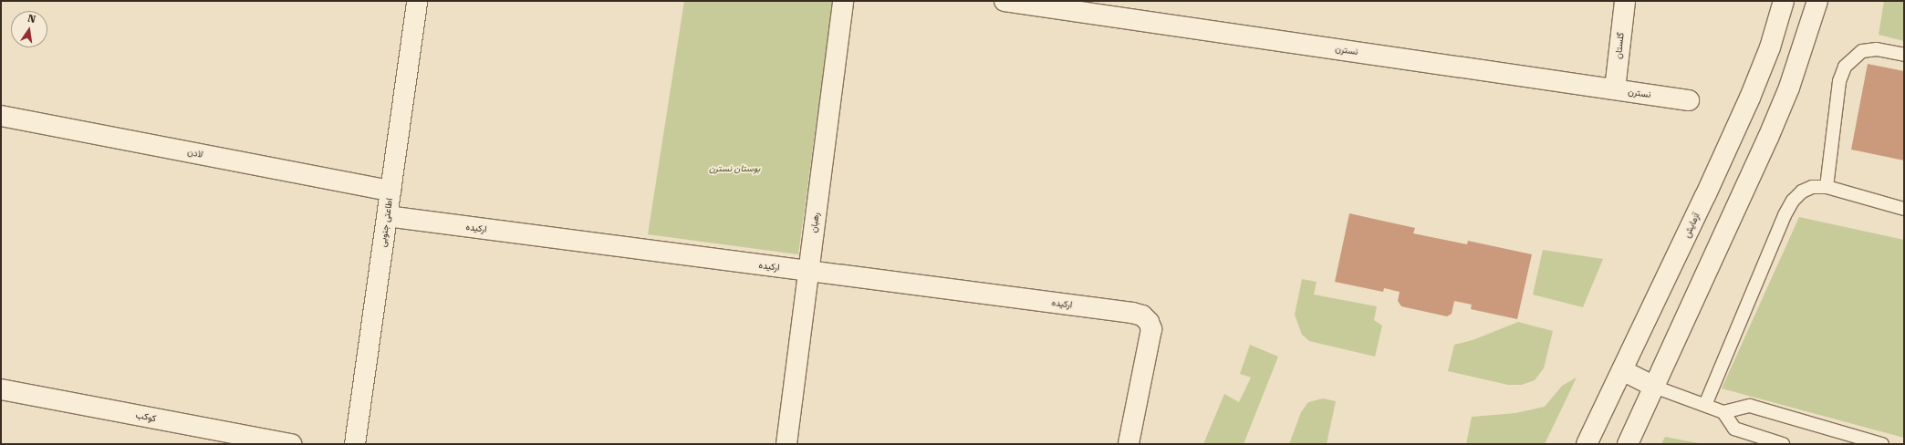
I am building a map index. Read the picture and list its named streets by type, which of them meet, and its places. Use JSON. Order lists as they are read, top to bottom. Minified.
{"streets":{"street":["گلستان","نسترن","لادن","اطاعتی جنوبی","رهبان","آزمایش","ارکیده","کوکب"]},"crossings":[["گلستان","نسترن"],["لادن","اطاعتی جنوبی"],["اطاعتی جنوبی","ارکیده"],["رهبان","ارکیده"]],"parks":["بوستان نسترن"],"north":"top"}
